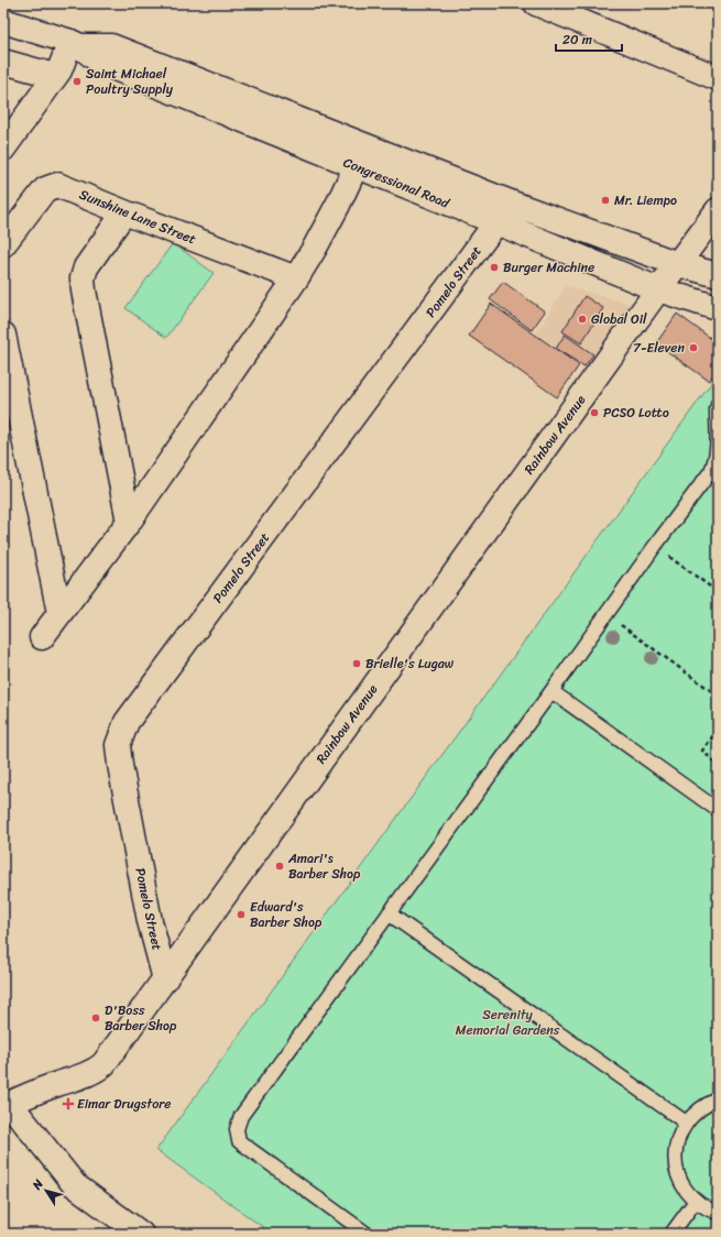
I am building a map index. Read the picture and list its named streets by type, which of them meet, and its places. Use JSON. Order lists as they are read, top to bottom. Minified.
{"streets":{"street":["Congressional Road","Sunshine Lane Street","Pomelo Street","Rainbow Avenue"]},"crossings":[["Congressional Road","Pomelo Street"],["Congressional Road","Rainbow Avenue"],["Pomelo Street","Rainbow Avenue"]],"parks":["Serenity Memorial Gardens"],"places":{"other":["Saint Michael Poultry Supply","Mr. Liempo","Burger Machine","Global Oil","7-Eleven","PCSO Lotto","Brielle's Lugaw","Amari's Barber Shop","Edward's Barber Shop","D'Boss Barber Shop"],"health":["Eimar Drugstore"]},"scale_bar":"20 m","north":"top left"}
